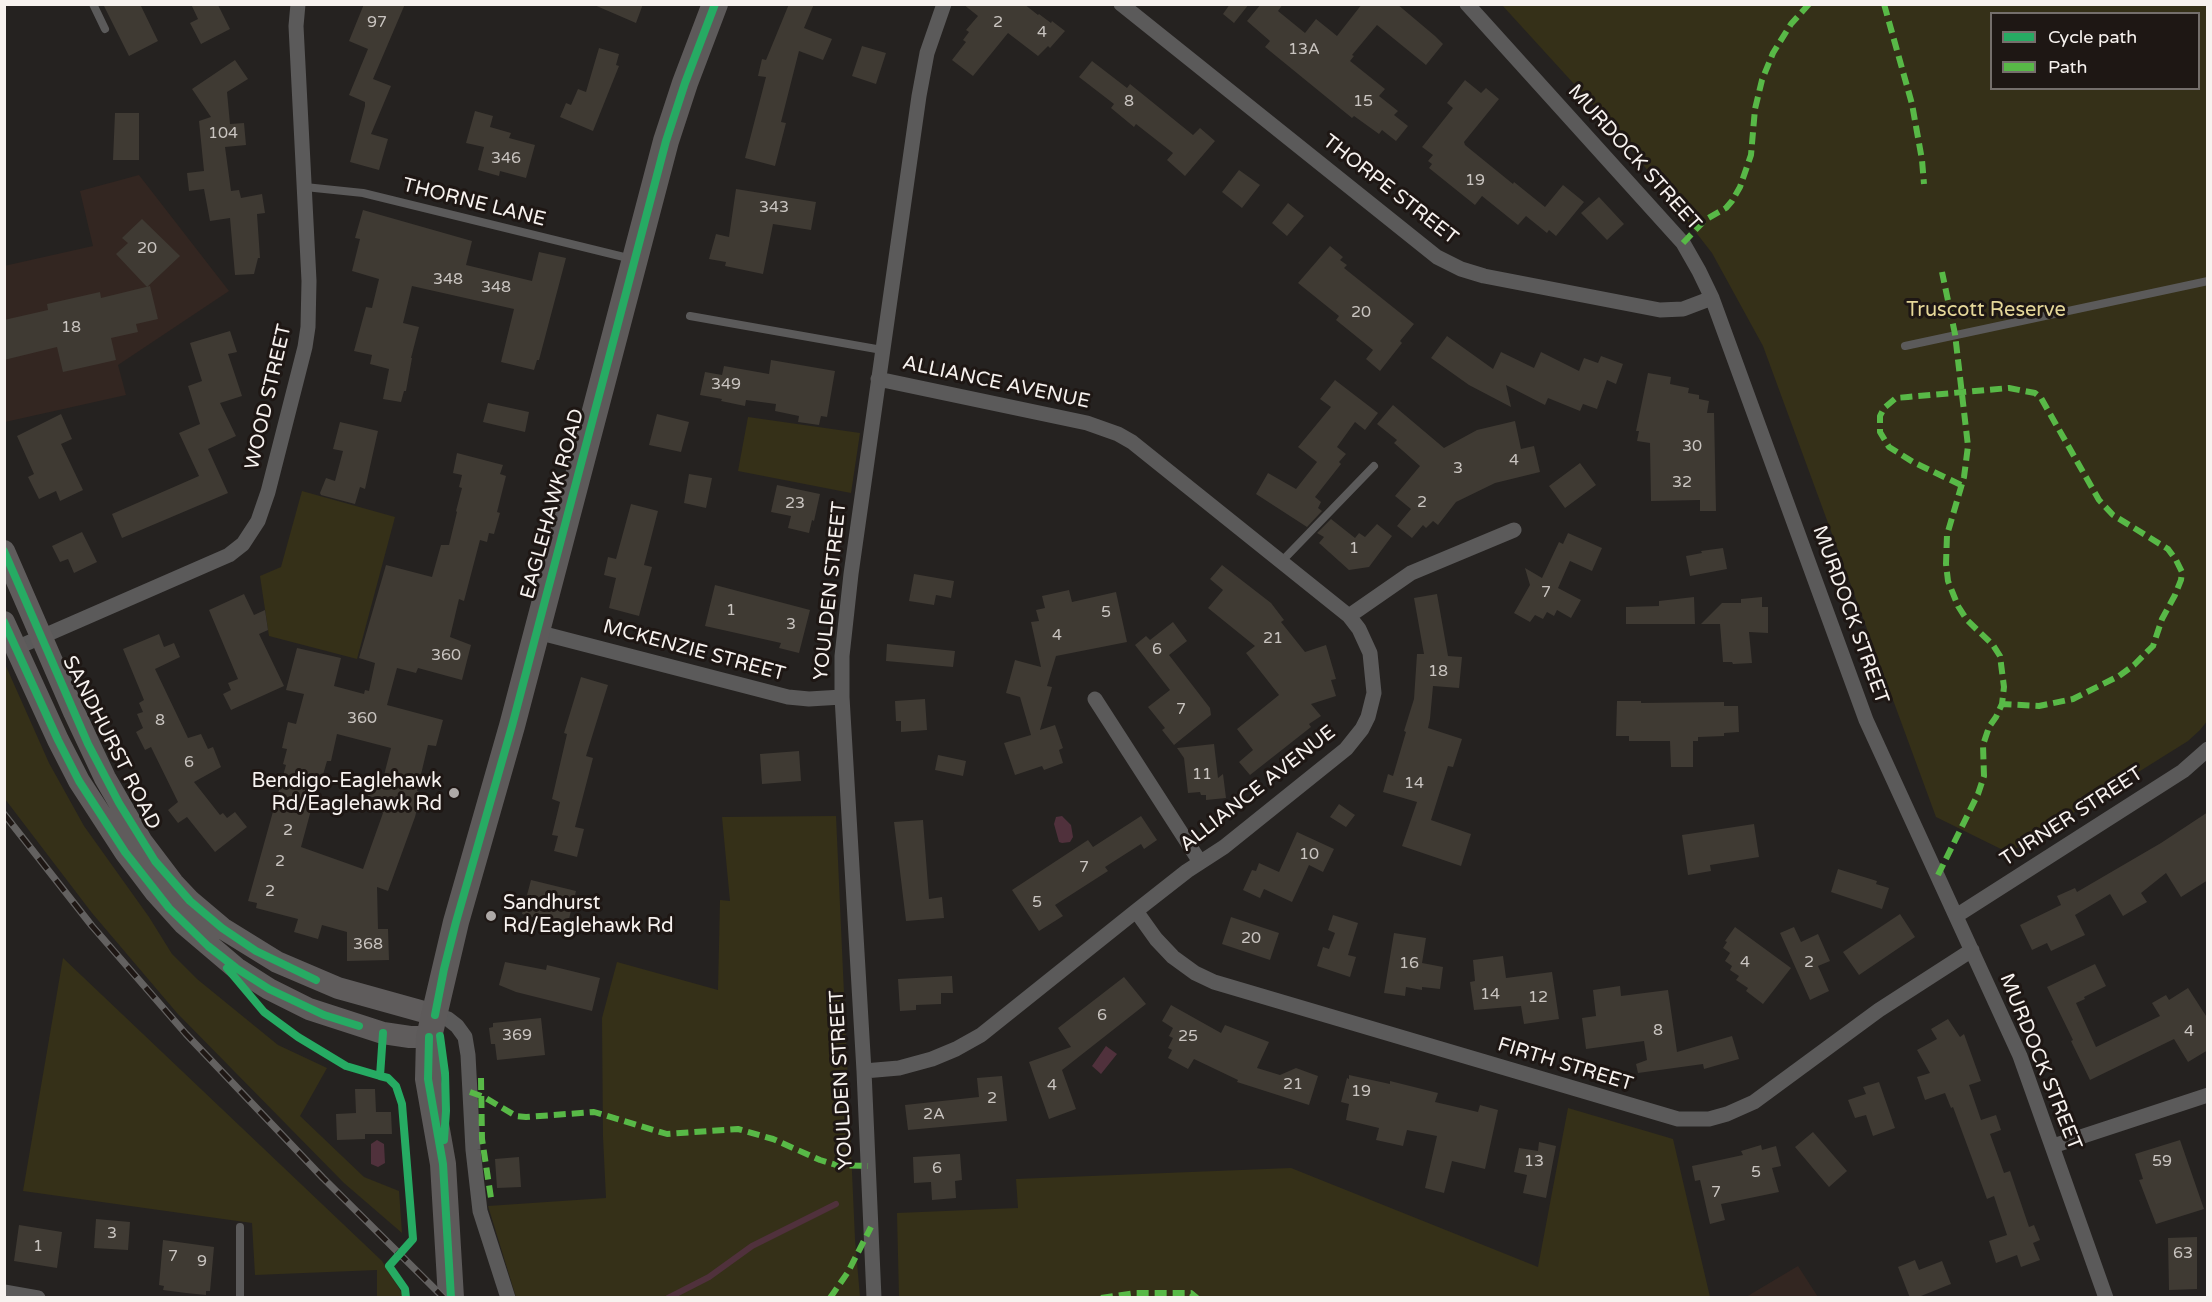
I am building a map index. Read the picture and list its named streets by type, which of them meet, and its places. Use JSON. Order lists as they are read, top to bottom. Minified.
{"streets":{"main road":["EAGLEHAWK ROAD","SANDHURST ROAD"],"street":["MURDOCK STREET","THORPE STREET","ALLIANCE AVENUE","WOOD STREET","YOULDEN STREET","MCKENZIE STREET","TURNER STREET","FIRTH STREET"],"lane":["THORNE LANE"]},"crossings":[["MURDOCK STREET","THORPE STREET"],["MURDOCK STREET","TURNER STREET"],["MURDOCK STREET","FIRTH STREET"],["THORNE LANE","WOOD STREET"],["THORNE LANE","EAGLEHAWK ROAD"],["ALLIANCE AVENUE","YOULDEN STREET"],["ALLIANCE AVENUE","FIRTH STREET"],["WOOD STREET","SANDHURST ROAD"],["EAGLEHAWK ROAD","MCKENZIE STREET"],["EAGLEHAWK ROAD","SANDHURST ROAD"],["YOULDEN STREET","MCKENZIE STREET"]],"parks":["Truscott Reserve"],"places":["Bendigo-Eaglehawk Rd/Eaglehawk Rd","Sandhurst Rd/Eaglehawk Rd"],"house_numbers":["97","2","4","13A","8","15","104","346","19","343","20","348","348","20","18","349","30","4","3","32","2","23","1","7","1","5","3","4","21","6","360","18","7","360","8","6","11","14","2","10","2","7","2","5","20","368","4","2","16","14","12","6","8","4","369","25","21","4","19","2","2A","13","59","6","5","7","3","1","63","7","9"],"legend":["Cycle path","Path"]}
